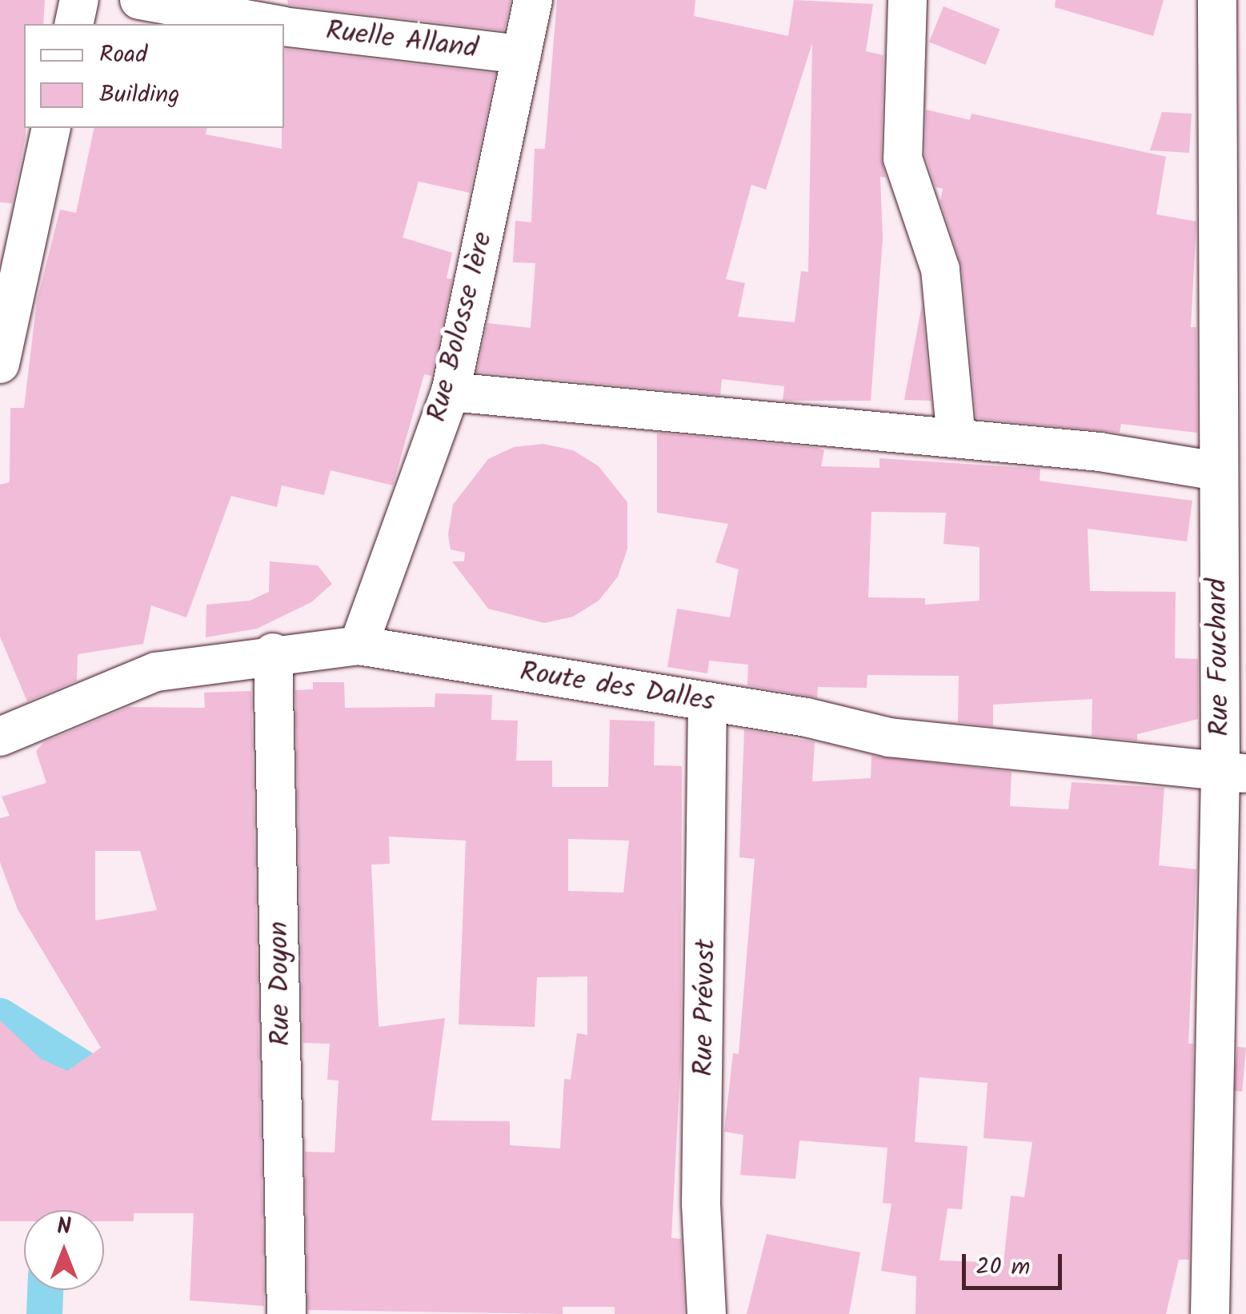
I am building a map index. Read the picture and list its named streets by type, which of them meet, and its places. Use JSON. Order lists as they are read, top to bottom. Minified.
{"streets":{"street":["Ruelle Alland","Rue Bolosse 1ère","Rue Fouchard","Route des Dalles","Rue Doyon","Rue Prévost"]},"crossings":[["Ruelle Alland","Rue Bolosse 1ère"],["Rue Bolosse 1ère","Route des Dalles"],["Rue Fouchard","Route des Dalles"],["Route des Dalles","Rue Doyon"],["Route des Dalles","Rue Prévost"]],"legend":["Road","Building"],"scale_bar":"20 m","north":"top"}
